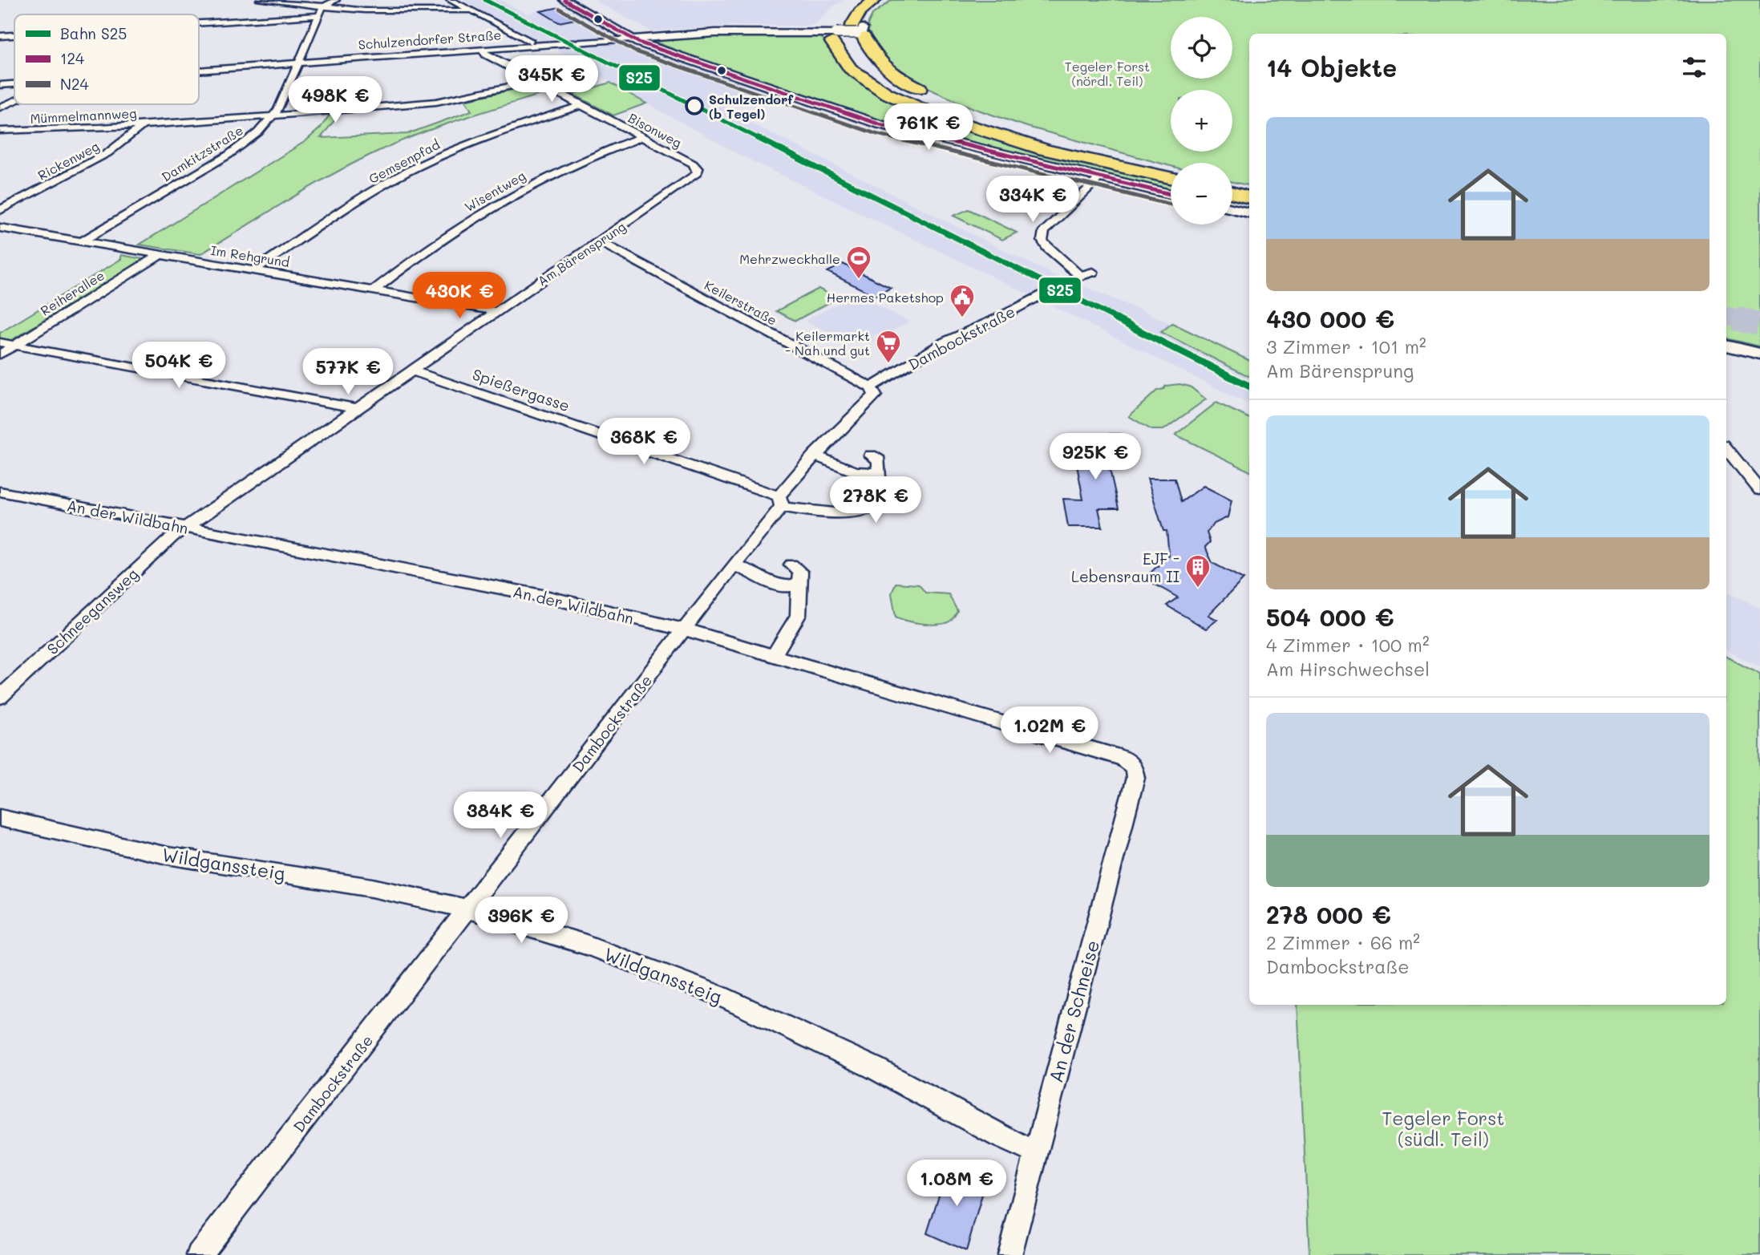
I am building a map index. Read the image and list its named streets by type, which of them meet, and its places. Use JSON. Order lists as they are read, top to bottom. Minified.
{"streets":{"street":["Schulzendorfer Straße","Mümmelmannweg","Bisonweg","Damkitzstraße","Rickenweg","Gemsenpfad","Wisentweg","Am Bärensprung","Im Rehgrund","Reiherallee","Keilerstraße","Dambockstraße","Spießergasse","An der Wildbahn","Schneegansweg","Wildganssteig","An der Schneise"]},"crossings":[["Schulzendorfer Straße","Bisonweg"],["Schulzendorfer Straße","Damkitzstraße"],["Mümmelmannweg","Bisonweg"],["Mümmelmannweg","Damkitzstraße"],["Mümmelmannweg","Rickenweg"],["Bisonweg","Gemsenpfad"],["Bisonweg","Wisentweg"],["Bisonweg","Am Bärensprung"],["Damkitzstraße","Im Rehgrund"],["Gemsenpfad","Im Rehgrund"],["Wisentweg","Im Rehgrund"],["Am Bärensprung","Im Rehgrund"],["Am Bärensprung","Keilerstraße"],["Am Bärensprung","Spießergasse"],["Am Bärensprung","An der Wildbahn"],["Am Bärensprung","Schneegansweg"],["Im Rehgrund","Reiherallee"],["Keilerstraße","Dambockstraße"],["Dambockstraße","Spießergasse"],["Dambockstraße","An der Wildbahn"],["Dambockstraße","Wildganssteig"],["An der Wildbahn","Schneegansweg"],["An der Wildbahn","An der Schneise"],["Wildganssteig","An der Schneise"]],"parks":["Tegeler Forst (nördl. Teil)","Tegeler Forst (südl. Teil)"],"places":{"other":["Schulzendorf (b Tegel)"],"sports":["Mehrzweckhalle"],"public building":["Hermes Paketshop"],"supermarket":["Keilermarkt - Nah und gut"],"building":["EJF - Lebensraum II"]},"lines":["rail line S25","transit line 124","transit line N24"],"legend":["Bahn S25","124","N24"],"page":{"map_buttons":["+","−"],"heading":"14 Objekte","price":["345K €","498K €","761K €","334K €","430K €","504K €","577K €","368K €","925K €","278K €","1.02M €","384K €","396K €","1.08M €"],"list":[{"name":"430 000 €","note":"3 Zimmer · 101 m² · Am Bärensprung"},{"name":"504 000 €","note":"4 Zimmer · 100 m² · Am Hirschwechsel"},{"name":"278 000 €","note":"2 Zimmer · 66 m² · Dambockstraße"}]}}
